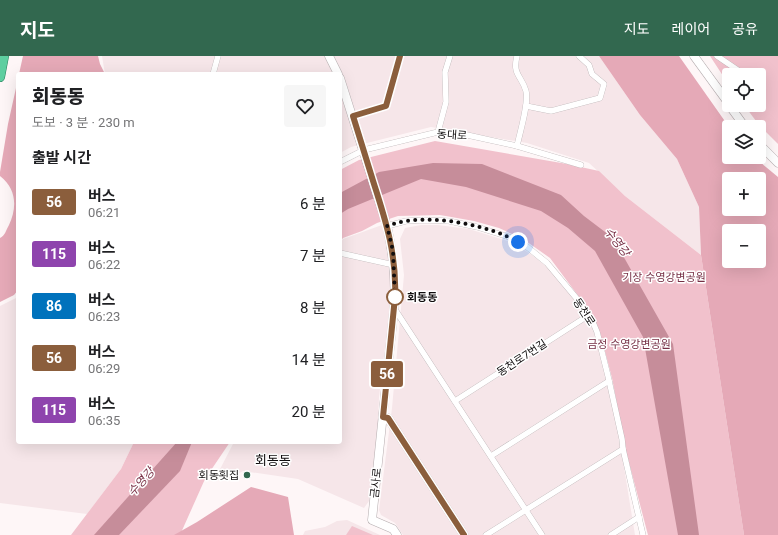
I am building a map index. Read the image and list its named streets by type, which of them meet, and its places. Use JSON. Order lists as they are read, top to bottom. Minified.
{"streets":{"main road":["금사로"],"street":["동대로","동천로","동천로7번길"]},"crossings":[["동천로","동천로7번길"]],"districts":["회동동"],"water":["수영강"],"parks":["기장 수영강변공원","금정 수영강변공원"],"places":["회동동","회동횟집"],"lines":["bus line 56"],"page":{"header":"지도","nav":["지도","레이어","공유"],"on_map":"56","map_buttons":["+","−"],"heading":[["회동동","도보 · 3 분 · 230 m"],"출발 시간"],"list":[{"mark":"56","name":"버스","note":"06:21","value":"6 분"},{"mark":"115","name":"버스","note":"06:22","value":"7 분"},{"mark":"86","name":"버스","note":"06:23","value":"8 분"},{"mark":"56","name":"버스","note":"06:29","value":"14 분"},{"mark":"115","name":"버스","note":"06:35","value":"20 분"}]}}
